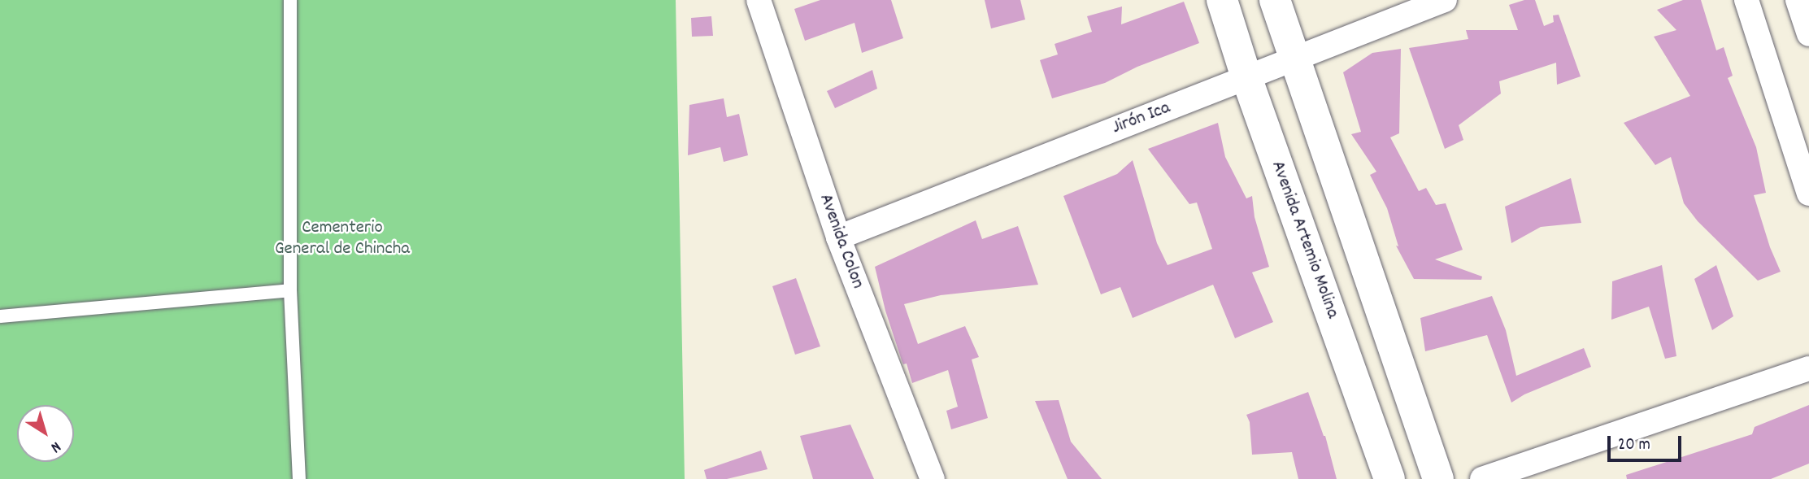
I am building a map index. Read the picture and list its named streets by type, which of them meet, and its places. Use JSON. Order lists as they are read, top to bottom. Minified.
{"streets":{"street":["Jirón Ica","Avenida Artemio Molina","Avenida Colon"]},"crossings":[["Jirón Ica","Avenida Artemio Molina"],["Jirón Ica","Avenida Colon"]],"parks":["Cementerio General de Chincha"],"scale_bar":"20 m","north":"bottom right"}
